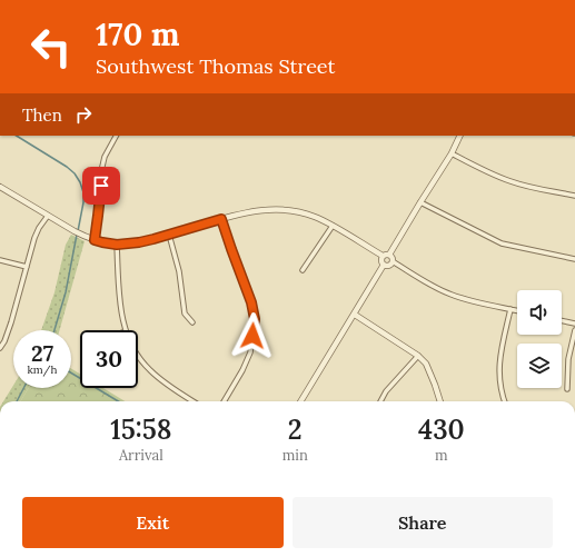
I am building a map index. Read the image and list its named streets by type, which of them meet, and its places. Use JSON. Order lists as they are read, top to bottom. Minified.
{"page":{"turn":["170 m","Southwest Thomas Street"],"then":"Then","speed":"27 km/h","limit":"30","eta":["15:58","Arrival","2","min","430","m"],"buttons":["Exit","Share"]}}
